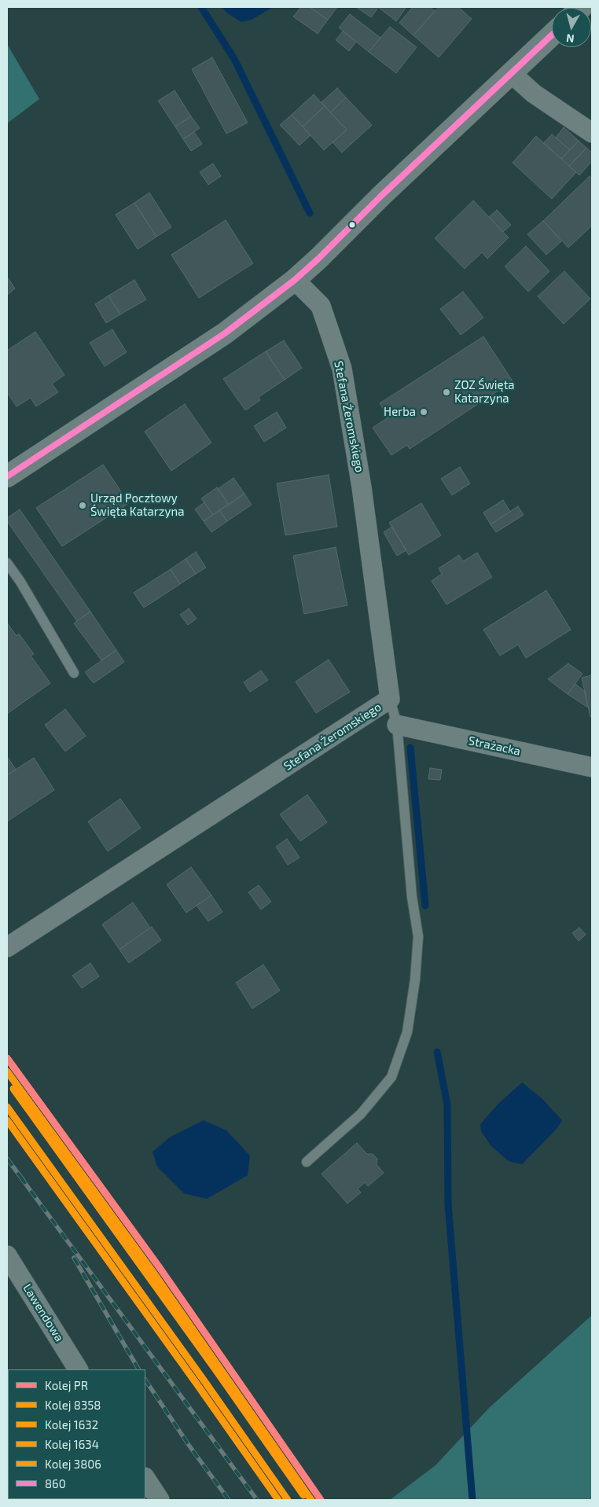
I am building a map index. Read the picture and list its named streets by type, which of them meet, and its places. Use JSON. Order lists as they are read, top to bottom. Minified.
{"streets":{"street":["Stefana Żeromskiego","Strażacka","Lawendowa"]},"places":["ZOZ Święta Katarzyna","Herba","Urząd Pocztowy Święta Katarzyna"],"lines":["transit line 860","rail line PR","rail line 8358","rail line 1634","rail line 1632","rail line 3806"],"legend":["Kolej PR","Kolej 8358","Kolej 1632","Kolej 1634","Kolej 3806","860"],"north":"bottom"}
